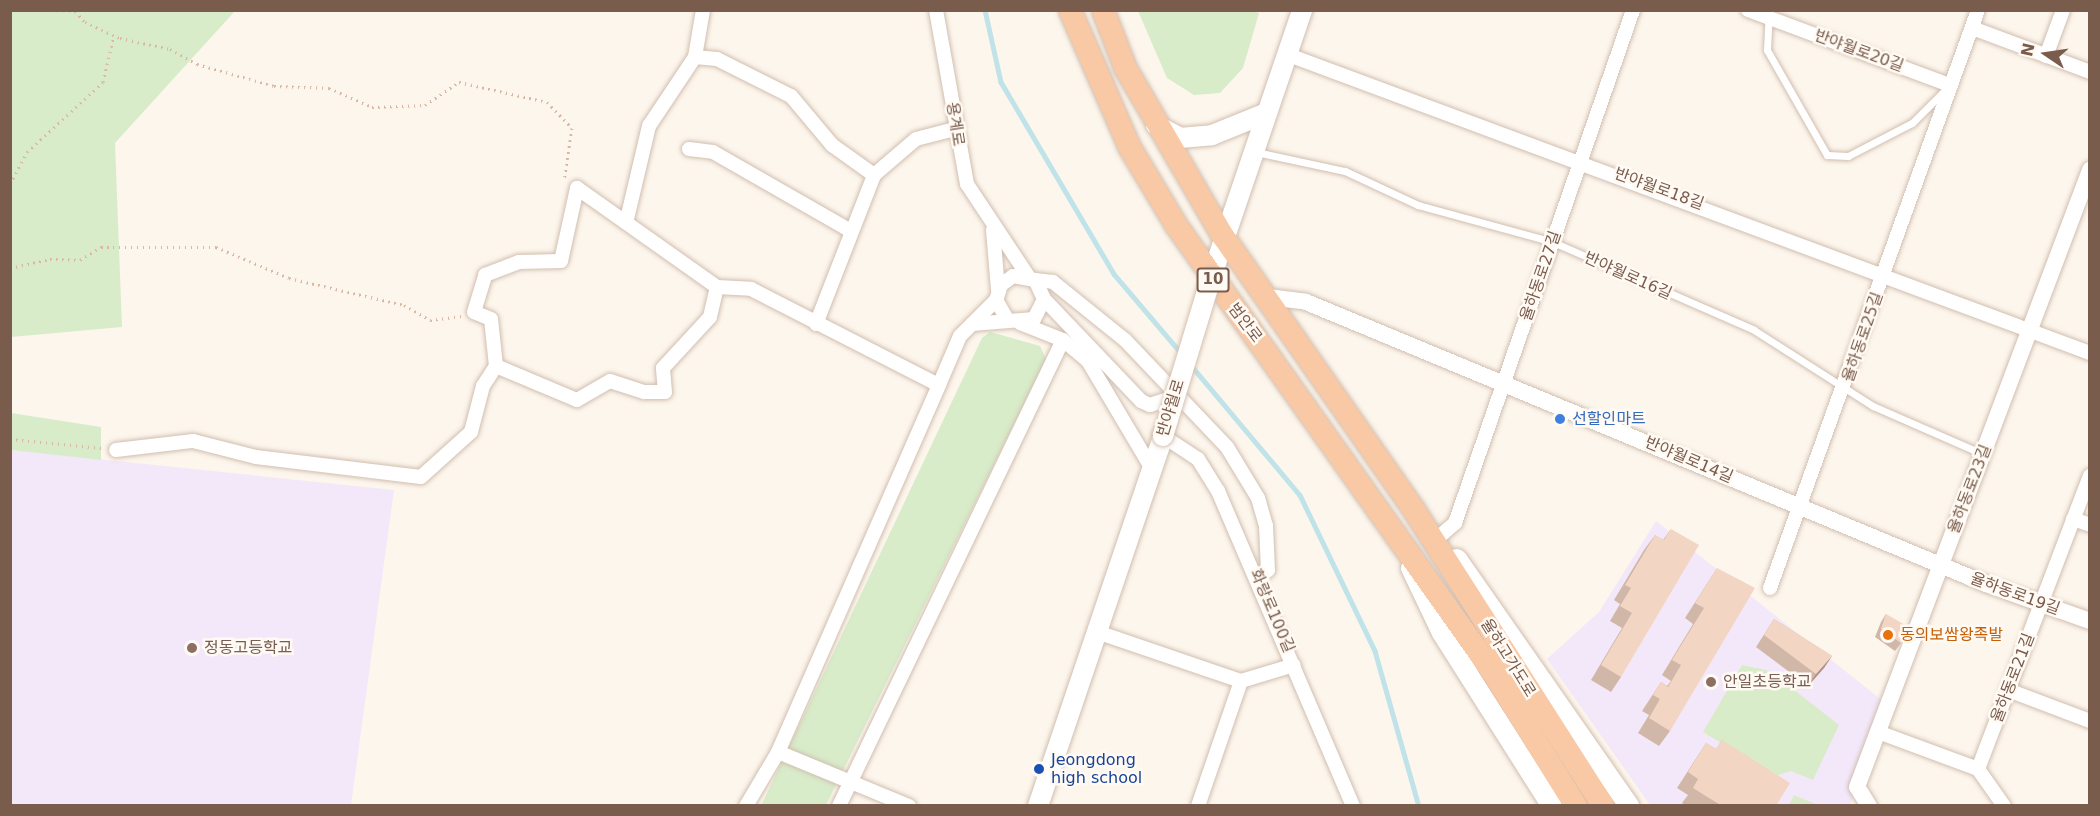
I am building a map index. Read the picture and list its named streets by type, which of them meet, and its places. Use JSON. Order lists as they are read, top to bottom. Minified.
{"streets":{"highway":["10","범안로","율하고가도로"],"main road":["반야월로"],"street":["반야월로20길","용계로","반야월로18길","율하동로27길","율하동로25길","반야월로14길","율하동로23길","율하동로19길","화랑로100길","율하동로21길"],"lane":["반야월로16길"]},"crossings":[["반야월로20길","율하동로25길"],["반야월로18길","율하동로27길"],["반야월로18길","율하동로25길"],["반야월로18길","반야월로"],["반야월로18길","율하동로23길"],["율하동로27길","반야월로16길"],["율하동로27길","반야월로14길"],["반야월로16길","율하동로25길"],["반야월로16길","반야월로"],["반야월로16길","율하동로23길"],["범안로","반야월로"],["범안로","반야월로14길"],["범안로","율하고가도로"],["율하동로25길","반야월로14길"],["반야월로","화랑로100길"],["반야월로14길","율하동로23길"],["반야월로14길","율하동로19길"],["율하동로23길","율하동로19길"],["율하동로19길","율하동로21길"]],"places":["선할인마트","동의보쌈왕족발","정동고등학교","안일초등학교","Jeongdong high school"],"north":"left"}
